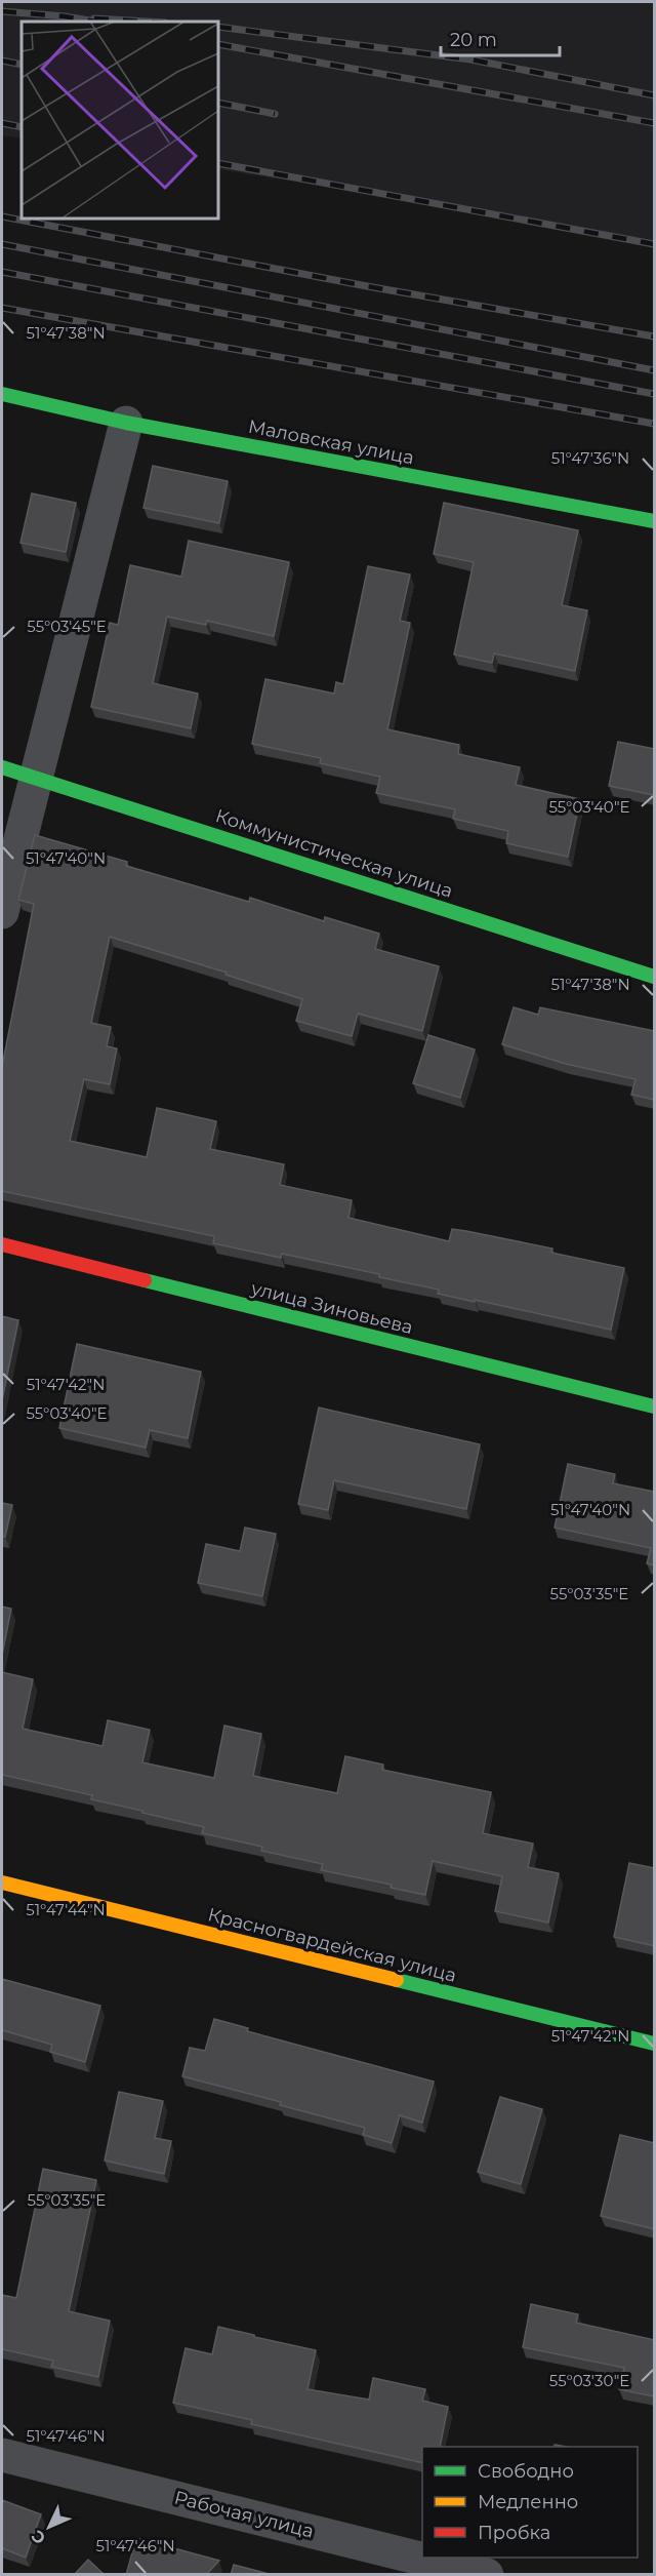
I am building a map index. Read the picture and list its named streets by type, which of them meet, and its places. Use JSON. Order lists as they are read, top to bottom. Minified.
{"streets":{"street":["Маловская улица","Коммунистическая улица","улица Зиновьева","Красногвардейская улица","Рабочая улица"]},"legend":["Свободно","Медленно","Пробка"],"scale_bar":"20 m","north":"bottom left","coordinates":["51°47'38\"N","51°47'36\"N","55°03'45\"E","55°03'40\"E","51°47'40\"N","51°47'42\"N","55°03'35\"E","51°47'44\"N","55°03'30\"E","51°47'46\"N"]}
